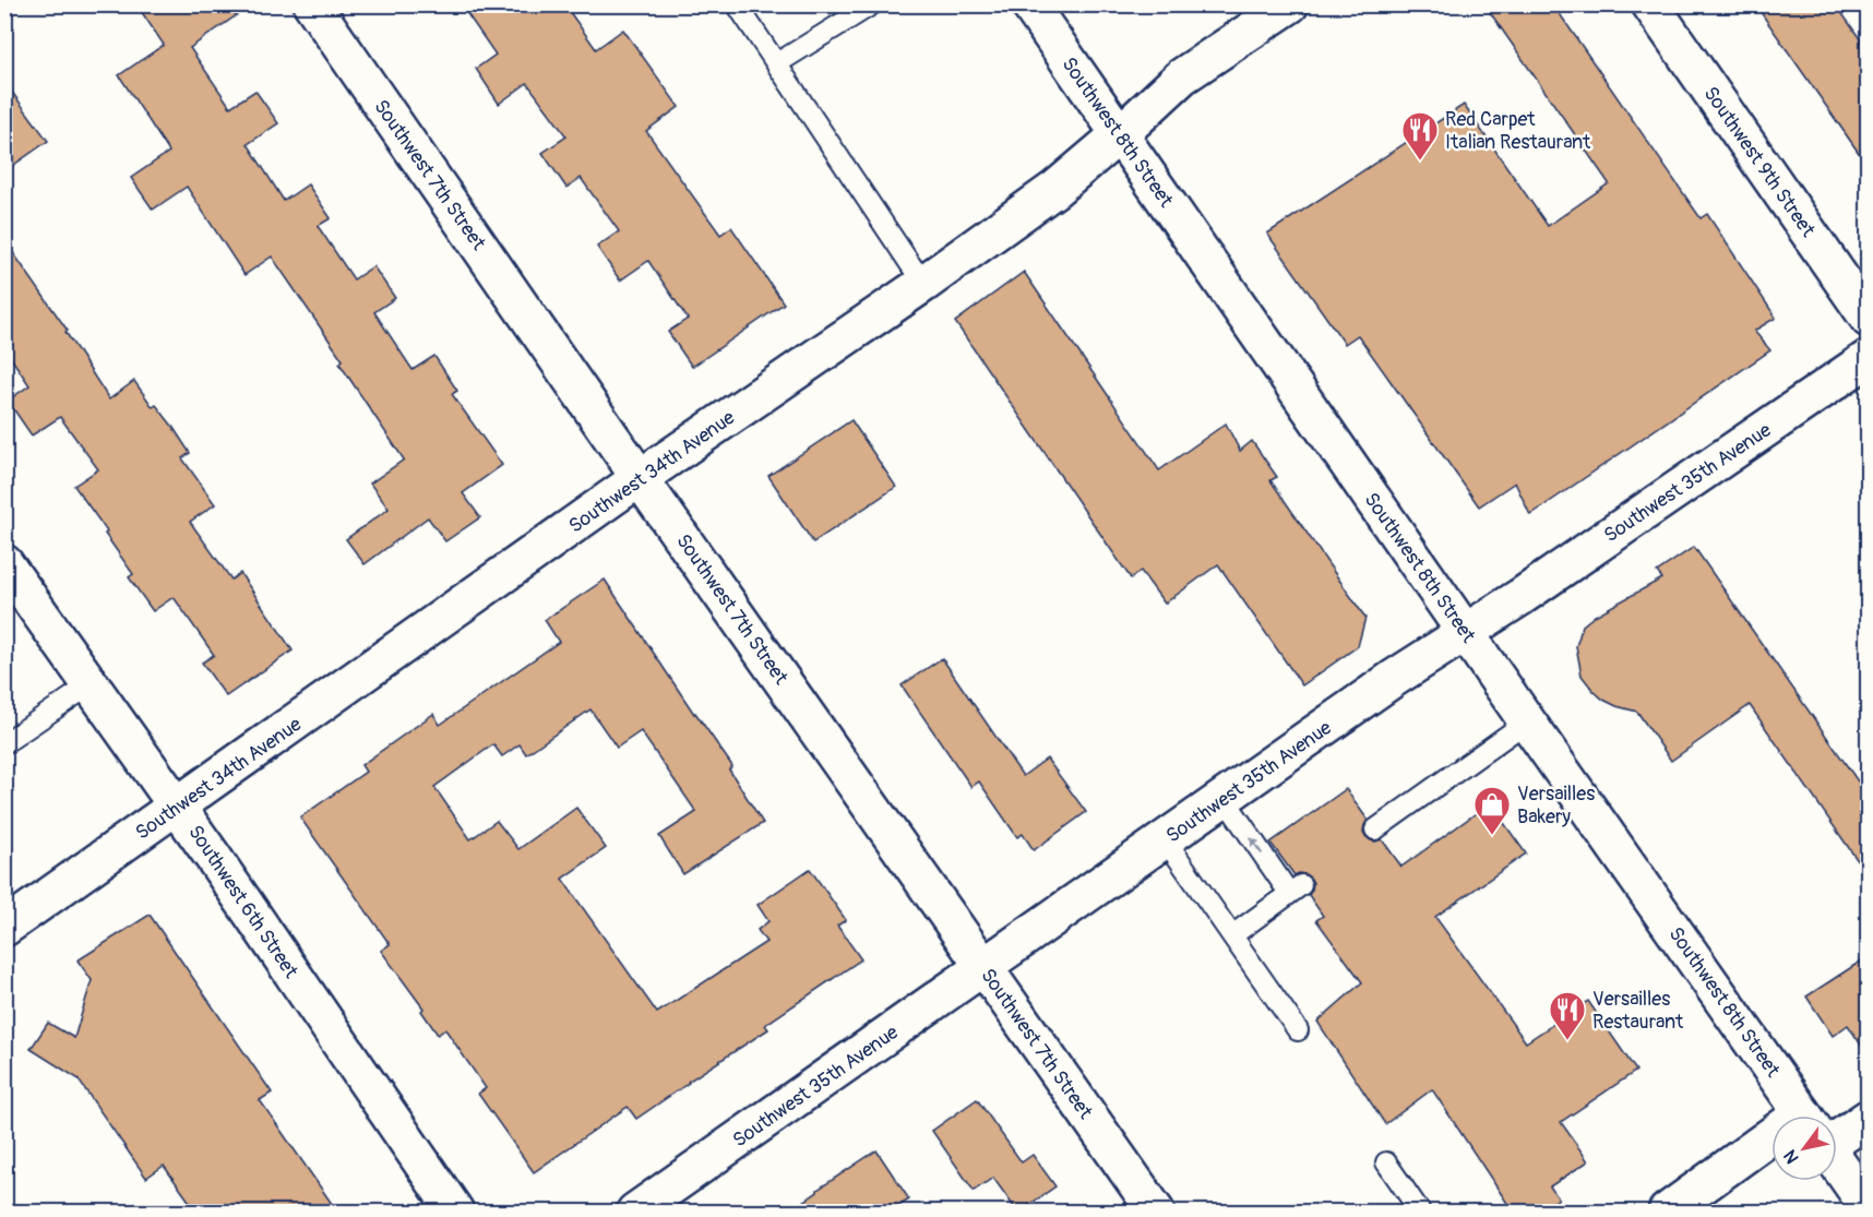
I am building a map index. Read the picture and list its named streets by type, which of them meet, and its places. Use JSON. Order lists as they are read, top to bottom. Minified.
{"streets":{"street":["Southwest 8th Street","Southwest 9th Street","Southwest 7th Street","Southwest 34th Avenue","Southwest 35th Avenue","Southwest 6th Street"]},"crossings":[["Southwest 8th Street","Southwest 34th Avenue"],["Southwest 8th Street","Southwest 35th Avenue"],["Southwest 7th Street","Southwest 34th Avenue"],["Southwest 7th Street","Southwest 35th Avenue"],["Southwest 34th Avenue","Southwest 6th Street"]],"places":{"restaurant":["Red Carpet Italian Restaurant","Versailles Restaurant"],"shop":["Versailles Bakery"]},"north":"bottom left"}
